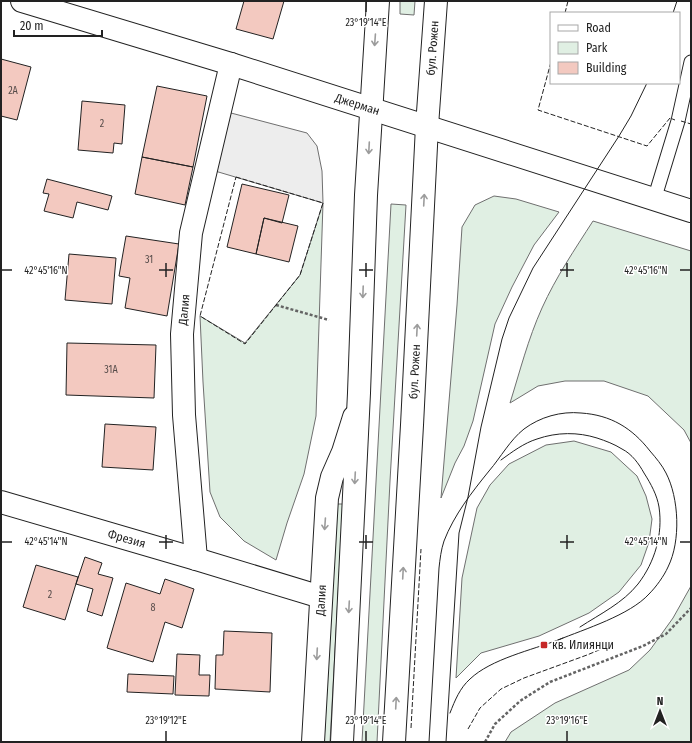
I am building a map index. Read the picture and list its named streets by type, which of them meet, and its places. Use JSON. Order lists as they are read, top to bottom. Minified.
{"streets":{"street":["бул. Рожен","Джерман","Далия","Фрезия"]},"crossings":[["бул. Рожен","Джерман"],["Джерман","Далия"],["Далия","Фрезия"]],"places":{"transit":["кв. Илиянци"]},"house_numbers":["2А","2","31","31А","2","8"],"legend":["Road","Park","Building"],"scale_bar":"20 m","north":"top","coordinates":["23°19'14\"E","42°45'16\"N","42°45'14\"N","23°19'12\"E","23°19'16\"E"]}
